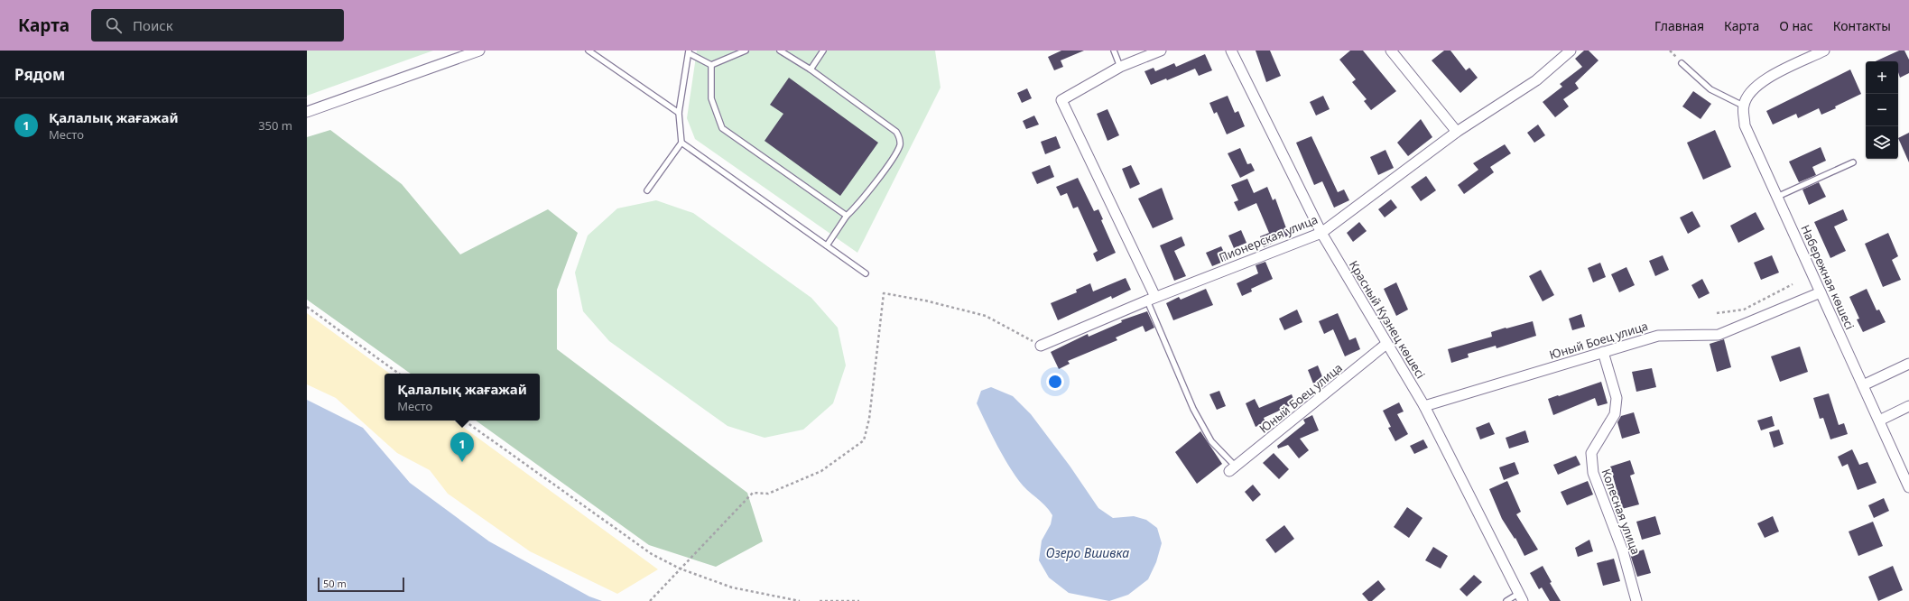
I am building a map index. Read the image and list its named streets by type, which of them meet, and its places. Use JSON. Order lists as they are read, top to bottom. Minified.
{"streets":{"street":["Пионерская улица","Набережная көшесі","Красный Кузнец көшесі","Юный Боец улица","Колесная улица"]},"crossings":[["Пионерская улица","Красный Кузнец көшесі"],["Набережная көшесі","Юный Боец улица"],["Красный Кузнец көшесі","Юный Боец улица"],["Юный Боец улица","Колесная улица"]],"water":["Озеро Вшивка"],"scale_bar":"50 m","page":{"header":"Карта","search":"Поиск","nav":["Главная","Карта","О нас","Контакты"],"heading":"Рядом","map_buttons":["+","−"],"list":[{"mark":"1","name":"Қалалық жағажай","note":"Место","value":"350 m"}],"popup":["Қалалық жағажай","Место"],"pins":"1","scale":"50 m"}}
